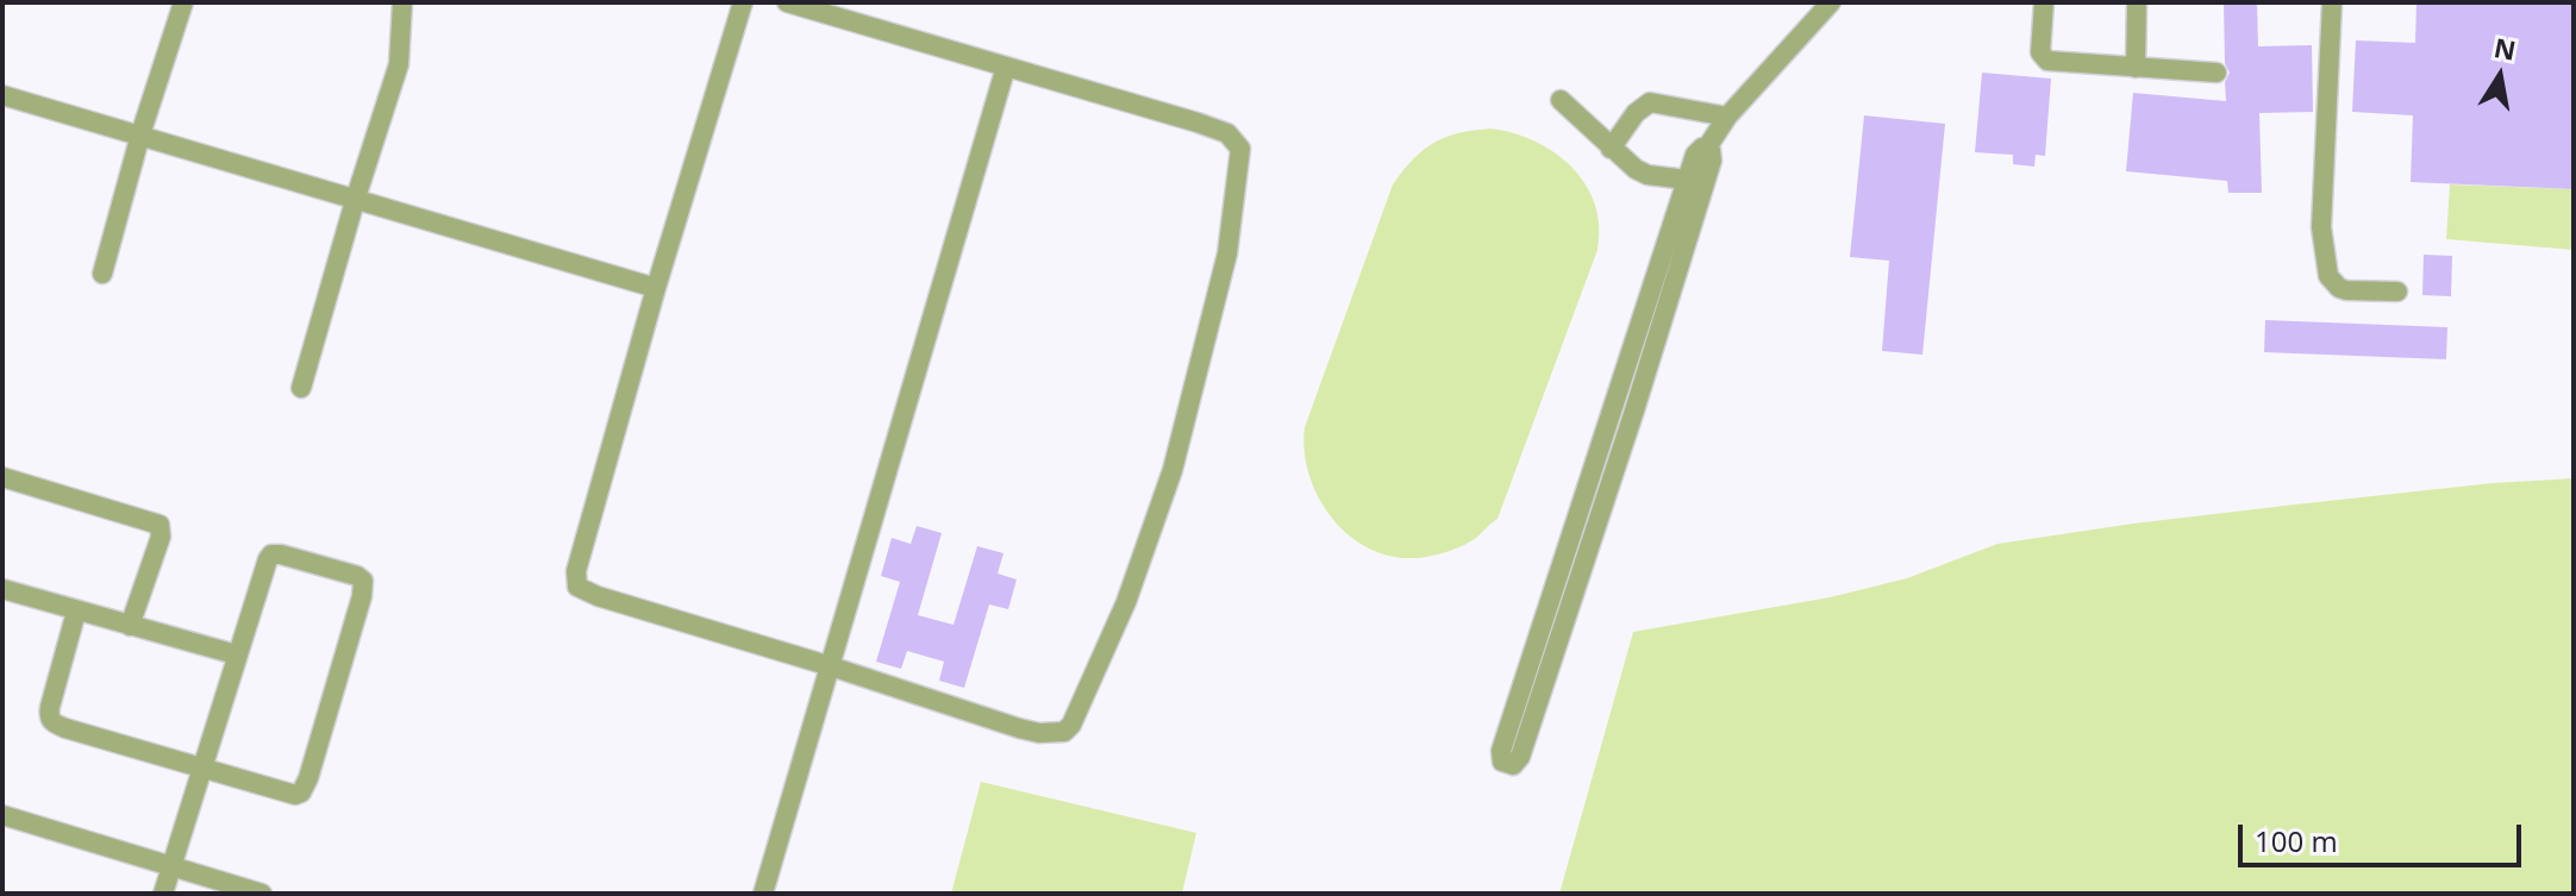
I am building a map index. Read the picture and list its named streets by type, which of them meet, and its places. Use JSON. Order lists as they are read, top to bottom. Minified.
{"scale_bar":"100 m","north":"top"}
